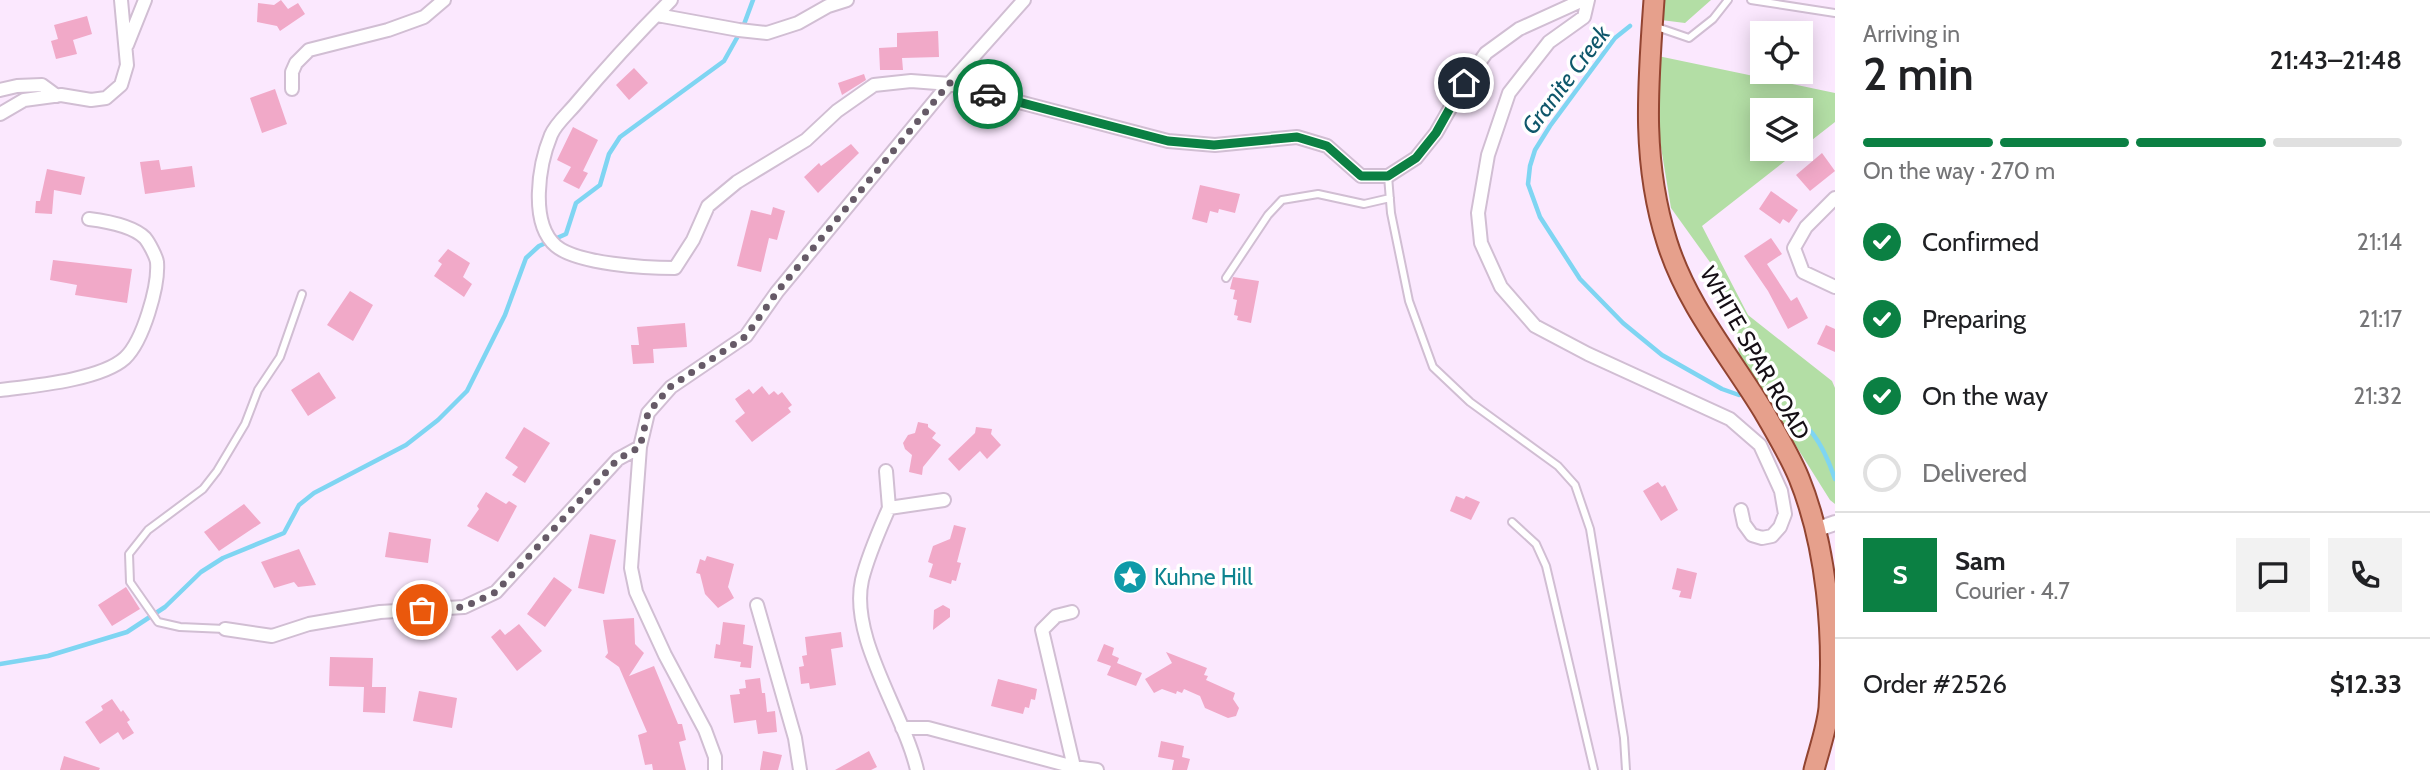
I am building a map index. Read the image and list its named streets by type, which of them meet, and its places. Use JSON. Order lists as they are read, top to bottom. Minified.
{"streets":{"main road":["WHITE SPAR ROAD"]},"water":["Granite Creek"],"places":{"place":["Kuhne Hill"]},"page":{"heading":["2 min","Arriving in","21:43–21:48"],"panel":["Sam","Courier · 4.7","Order #2526","$12.33"],"bar":"On the way · 270 m","list":[["Confirmed","21:14"],["Preparing","21:17"],["On the way","21:32"],"Delivered"],"round":"S"}}
